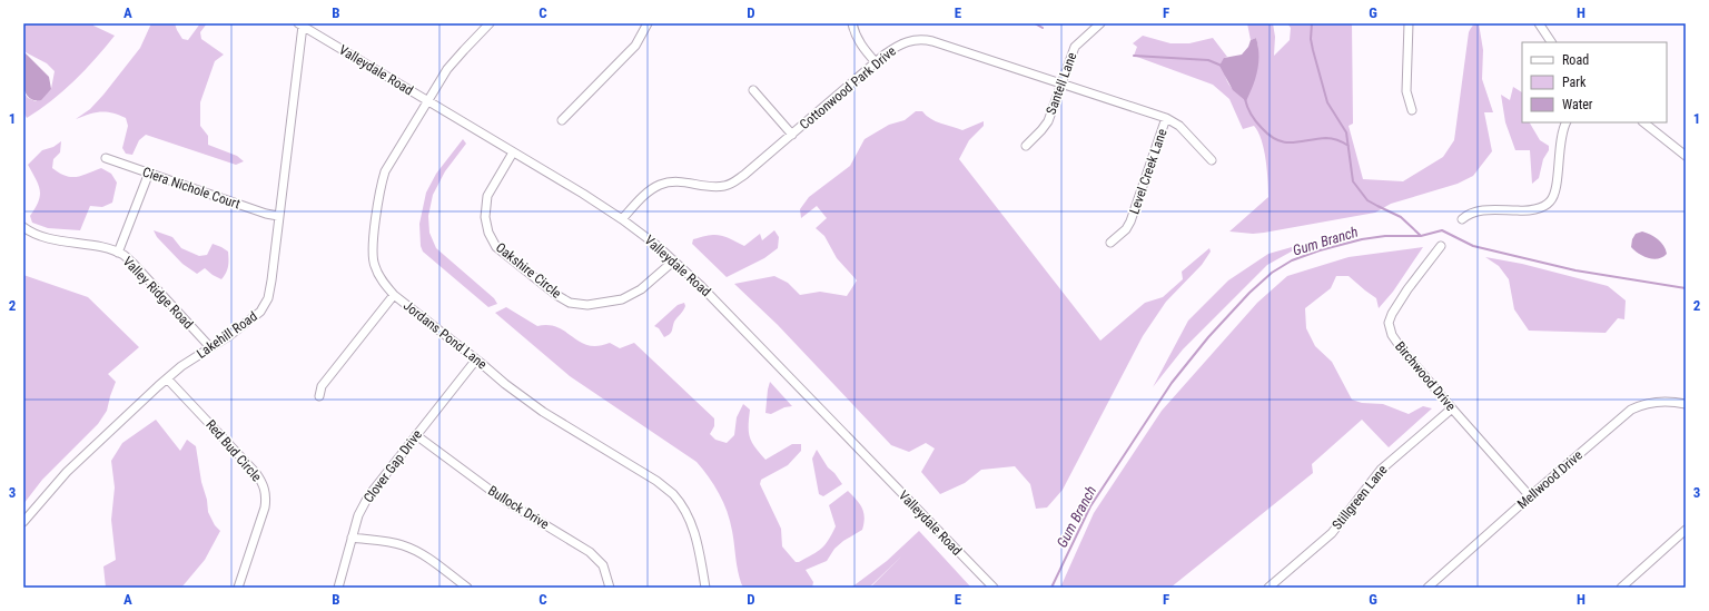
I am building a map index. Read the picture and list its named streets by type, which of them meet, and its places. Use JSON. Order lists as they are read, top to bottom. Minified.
{"streets":{"street":["Valleydale Road","Santell Lane","Cottonwood Park Drive","Level Creek Lane","Ciera Nichole Court","Oakshire Circle","Valley Ridge Road","Lakehill Road","Jordans Pond Lane","Birchwood Drive","Red Bud Circle","Clover Gap Drive","Mellwood Drive","Stillgreen Lane","Bullock Drive"]},"crossings":[["Valleydale Road","Cottonwood Park Drive"],["Valleydale Road","Oakshire Circle"],["Valleydale Road","Lakehill Road"],["Valleydale Road","Jordans Pond Lane"],["Santell Lane","Cottonwood Park Drive"],["Cottonwood Park Drive","Level Creek Lane"],["Ciera Nichole Court","Lakehill Road"],["Valley Ridge Road","Lakehill Road"],["Lakehill Road","Red Bud Circle"],["Jordans Pond Lane","Clover Gap Drive"],["Birchwood Drive","Mellwood Drive"],["Birchwood Drive","Stillgreen Lane"],["Clover Gap Drive","Bullock Drive"]],"water":["Gum Branch"],"legend":["Road","Park","Water"],"grid":{"columns":["A","B","C","D","E","F","G","H"],"rows":["1","2","3"]}}
